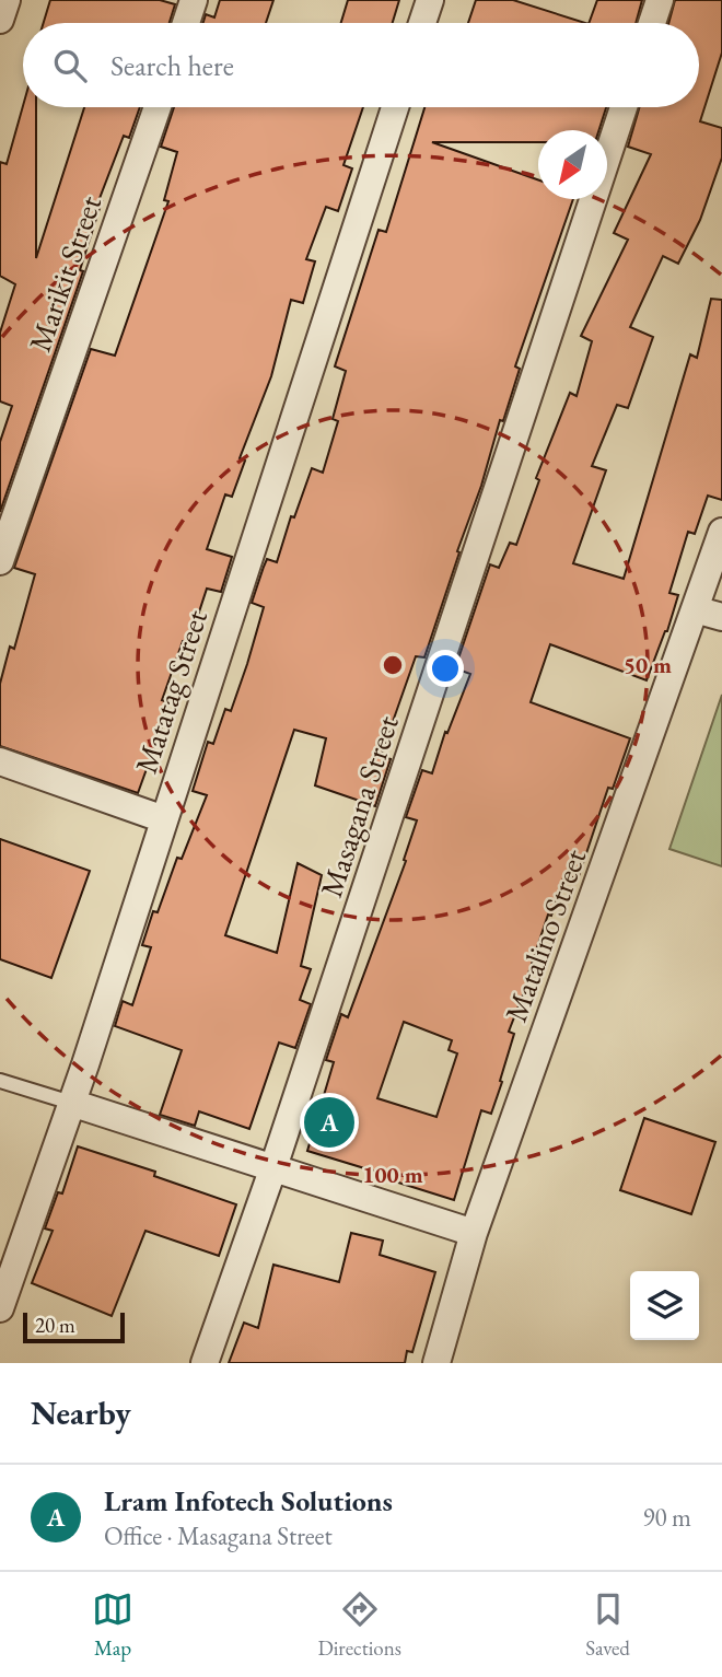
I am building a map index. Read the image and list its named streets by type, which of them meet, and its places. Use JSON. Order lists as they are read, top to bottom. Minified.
{"streets":{"street":["Marikit Street","Matatag Street","Masagana Street","Matalino Street"]},"scale_bar":"20 m","north":"bottom left","page":{"search":"Search here","pins":"A","scale":"20 m","heading":"Nearby","list":[{"mark":"A","name":"Lram Infotech Solutions","note":"Office · Masagana Street","value":"90 m"}],"nav":["Map","Directions","Saved"]},"rings":["50 m","100 m"]}
